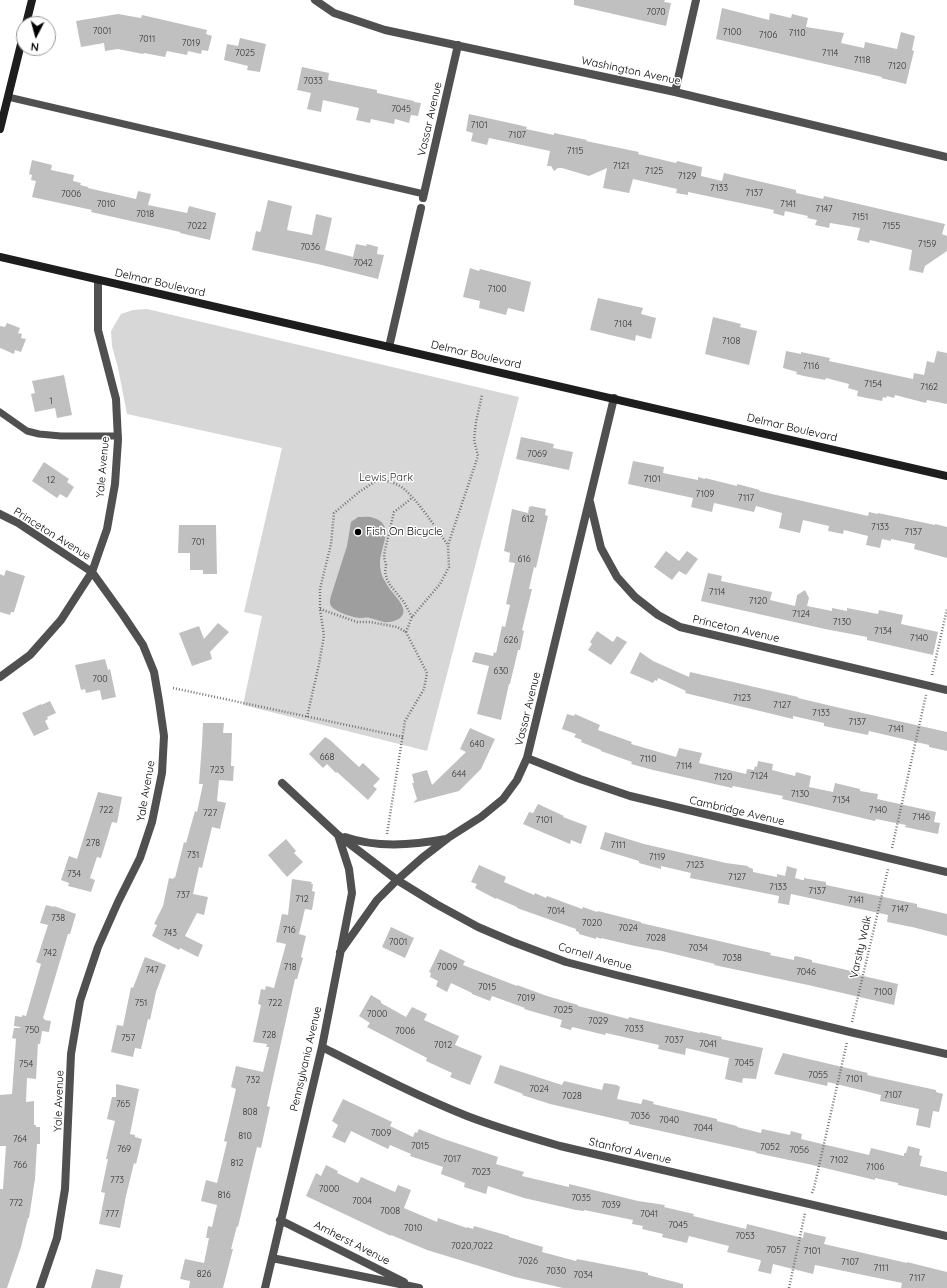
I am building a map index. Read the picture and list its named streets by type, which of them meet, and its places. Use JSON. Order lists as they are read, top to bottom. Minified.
{"streets":{"main road":["Delmar Boulevard"],"street":["Washington Avenue","Vassar Avenue","Yale Avenue","Princeton Avenue","Cambridge Avenue","Cornell Avenue","Pennsylvania Avenue","Stanford Avenue","Amherst Avenue"],"path":["Varsity Walk"]},"crossings":[["Washington Avenue","Vassar Avenue"],["Vassar Avenue","Delmar Boulevard"],["Vassar Avenue","Princeton Avenue"],["Vassar Avenue","Cambridge Avenue"],["Vassar Avenue","Cornell Avenue"],["Vassar Avenue","Pennsylvania Avenue"],["Delmar Boulevard","Yale Avenue"],["Yale Avenue","Princeton Avenue"],["Princeton Avenue","Varsity Walk"],["Cambridge Avenue","Varsity Walk"],["Varsity Walk","Cornell Avenue"],["Varsity Walk","Stanford Avenue"],["Cornell Avenue","Pennsylvania Avenue"],["Pennsylvania Avenue","Stanford Avenue"],["Pennsylvania Avenue","Amherst Avenue"]],"parks":["Lewis Park"],"places":["Fish On Bicycle"],"house_numbers":["7070","7001","7100","7110","7106","7011","7019","7025","7114","7118","7120","7033","7045","7101","7107","7115","7121","7125","7129","7133","7137","7006","7010","7141","7147","7018","7151","7022","7155","7159","7036","7042","7100","7104","7108","7116","7154","7162","1","7069","7101","12","7109","7117","612","7133","7137","701","616","7114","7120","7124","7130","7134","7140","626","630","700","7123","7127","7133","7137","7141","640","668","7110","7114","723","644","7124","7120","7130","7134","722","7140","727","7146","7101","278","7111","731","7119","7123","734","7127","7133","7137","737","712","7141","7147","7014","738","7020","7024","716","743","7028","7001","7034","742","7038","718","7009","747","7046","7015","7100","7019","751","722","7025","7000","7029","7033","750","7006","728","757","7037","7041","7012","7045","754","7055","7101","732","7024","7107","7028","765","808","7036","7040","7044","7009","810","764","7015","7052","769","7056","7017","7102","812","766","7106","7023","773","7000","816","7035","7004","772","7039","7008","777","7041","7045","7010","7053","7020,7022","7057","7101","7026","7107","7111","7030","826","7034","7117"],"north":"bottom"}
